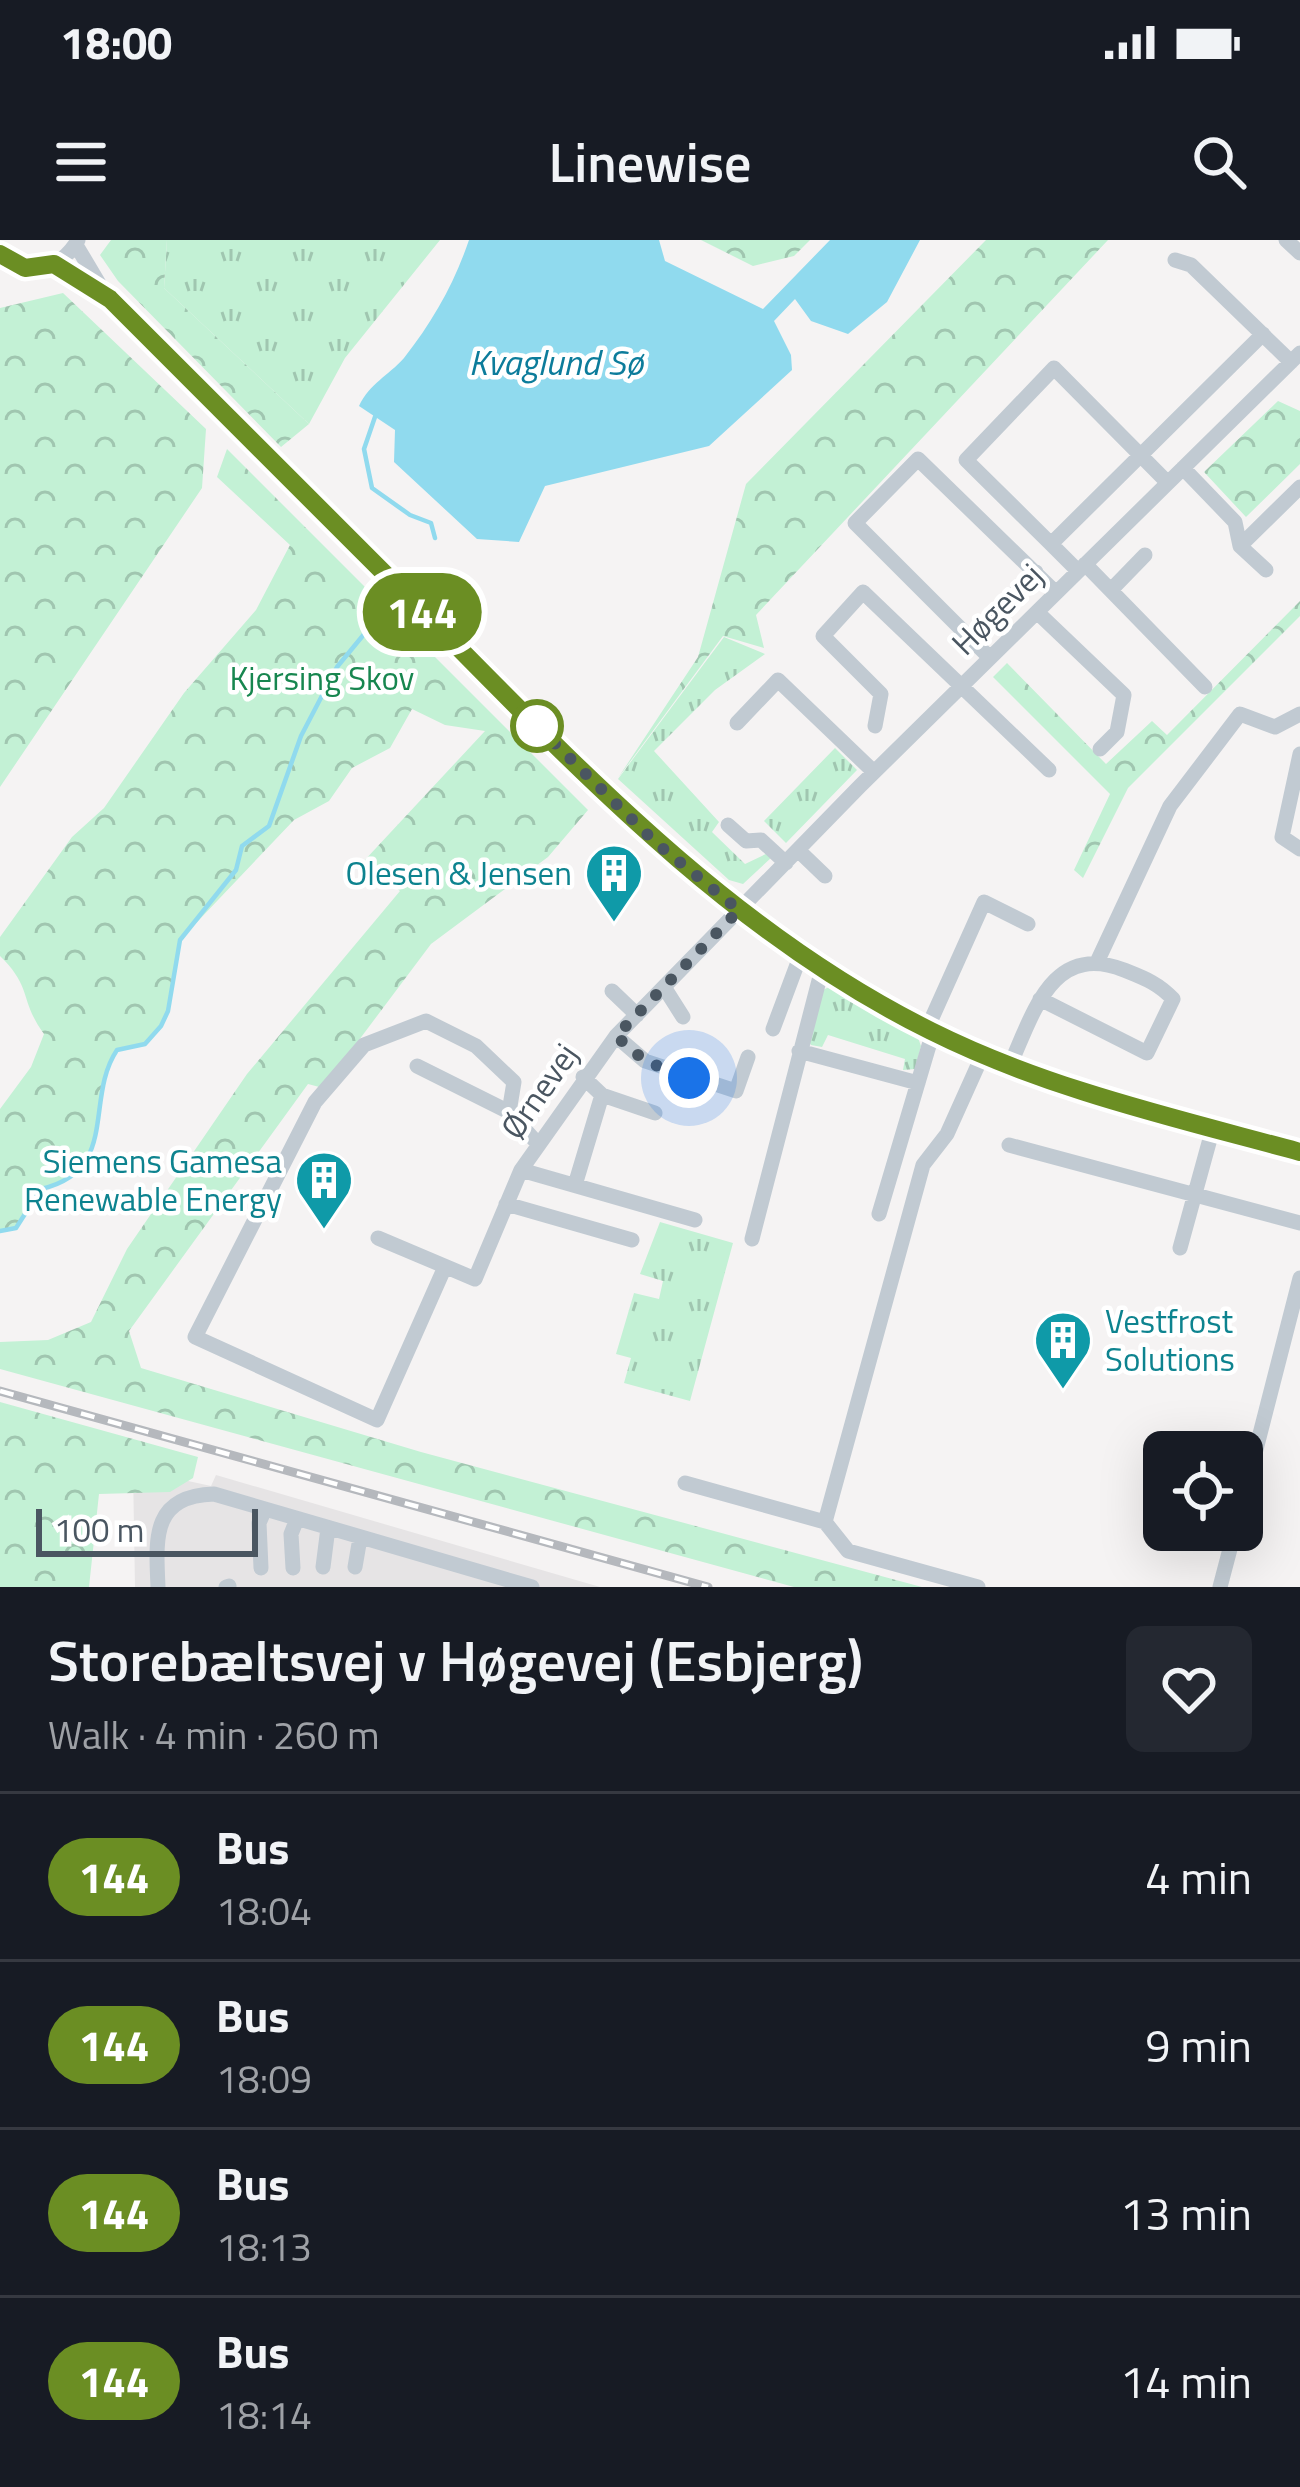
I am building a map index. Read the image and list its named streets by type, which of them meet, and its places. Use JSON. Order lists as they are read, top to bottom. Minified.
{"streets":{"street":["Høgevej","Ørnevej"]},"crossings":[["Høgevej","Ørnevej"]],"water":["Kvaglund Sø"],"parks":["Kjersing Skov"],"places":{"building":["Olesen & Jensen","Siemens Gamesa Renewable Energy","Vestfrost Solutions"]},"lines":["bus line 144"],"scale_bar":"100 m","page":{"status":"18:00","header":"Linewise","on_map":"144","scale":"100 m","heading":["Storebæltsvej v Høgevej (Esbjerg)","Walk · 4 min · 260 m"],"list":[{"mark":"144","name":"Bus","note":"18:04","value":"4 min"},{"mark":"144","name":"Bus","note":"18:09","value":"9 min"},{"mark":"144","name":"Bus","note":"18:13","value":"13 min"},{"mark":"144","name":"Bus","note":"18:14","value":"14 min"}]}}
